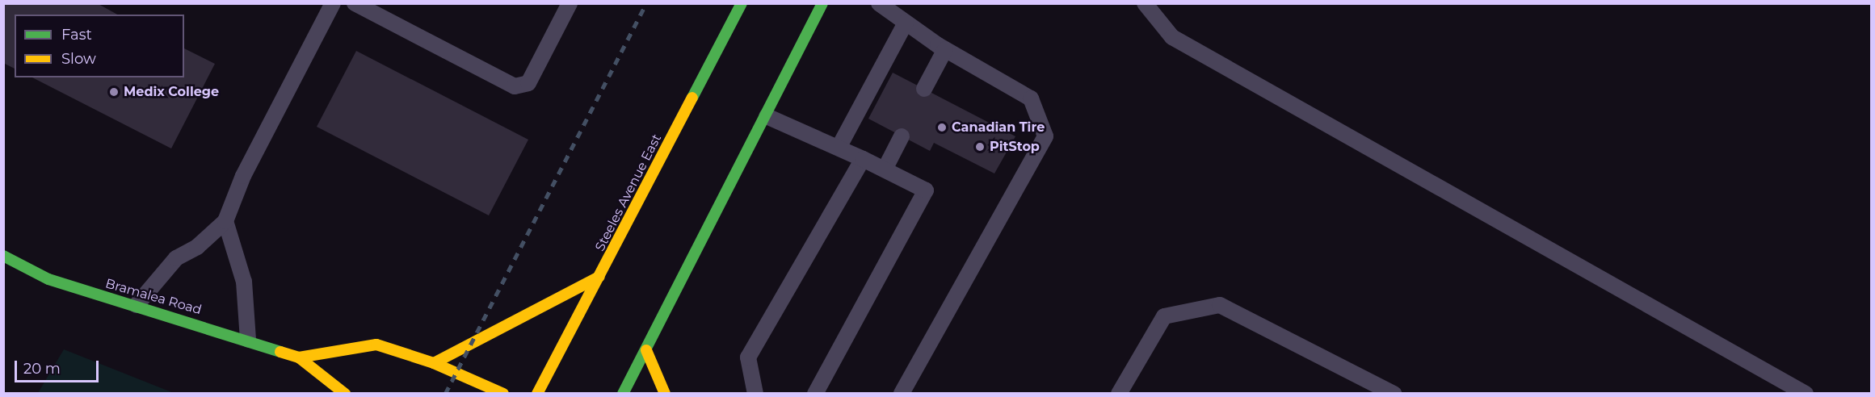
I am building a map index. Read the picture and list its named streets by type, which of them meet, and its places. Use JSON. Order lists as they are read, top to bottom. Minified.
{"streets":{"main road":["Steeles Avenue East","Bramalea Road"]},"places":["Medix College","Canadian Tire","PitStop"],"legend":["Fast","Slow"],"scale_bar":"20 m"}
